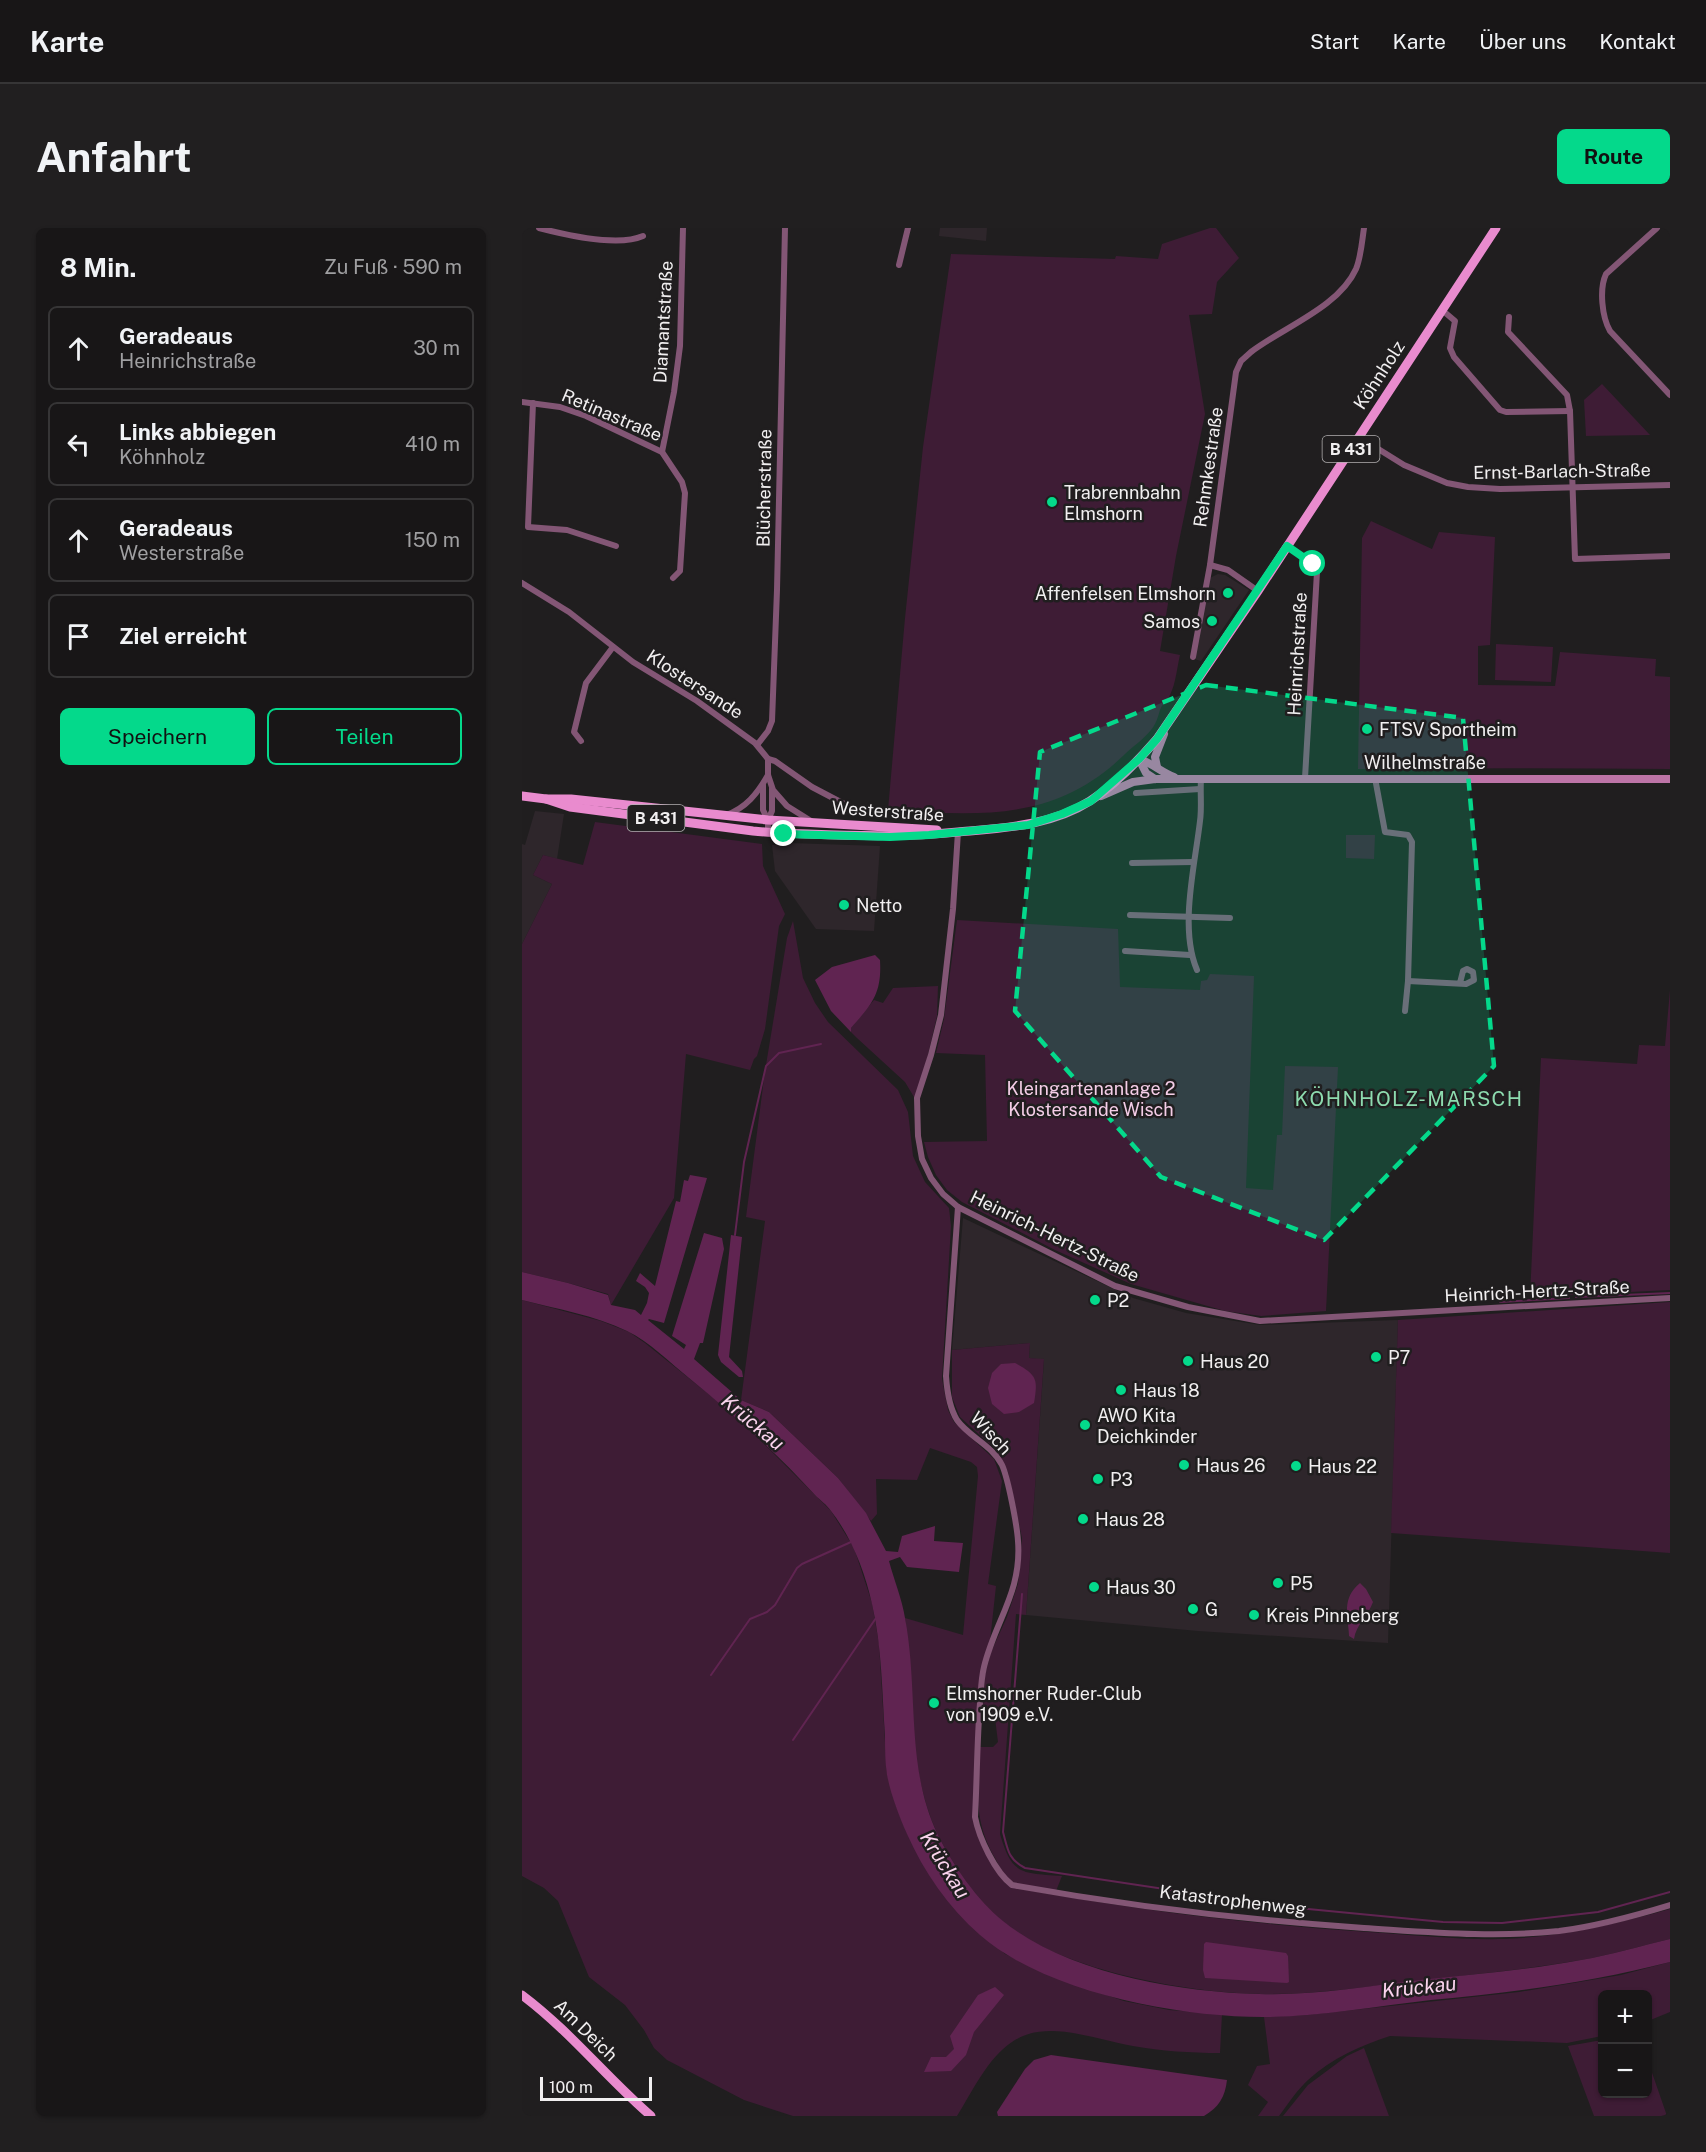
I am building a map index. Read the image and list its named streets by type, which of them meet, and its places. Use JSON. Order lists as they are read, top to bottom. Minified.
{"streets":{"main road":["Köhnholz","B 431","Wilhelmstraße","Westerstraße","Am Deich"],"street":["Diamantstraße","Retinastraße","Rehmkestraße","Ernst-Barlach-Straße","Blücherstraße","Heinrichstraße","Klostersande","Heinrich-Hertz-Straße","Wisch","Katastrophenweg"]},"crossings":[["Diamantstraße","Retinastraße"],["Köhnholz","Ernst-Barlach-Straße"],["Köhnholz","Heinrichstraße"],["Köhnholz","Wilhelmstraße"],["Köhnholz","Westerstraße"],["Köhnholz","Heinrich-Hertz-Straße"],["Blücherstraße","Klostersande"],["Heinrichstraße","Wilhelmstraße"],["Westerstraße","Heinrich-Hertz-Straße"],["Heinrich-Hertz-Straße","Wisch"],["Wisch","Katastrophenweg"]],"districts":["KÖHNHOLZ-MARSCH"],"water":["Krückau"],"parks":["Kleingartenanlage 2 Klostersande Wisch"],"places":["Trabrennbahn Elmshorn","Affenfelsen Elmshorn","Samos","FTSV Sportheim","Netto","P2","P7","Haus 20","Haus 18","AWO Kita Deichkinder","Haus 26","Haus 22","P3","Haus 28","P5","Haus 30","G","Kreis Pinneberg","Elmshorner Ruder-Club von 1909 e.V."],"scale_bar":"100 m","page":{"header":"Karte","nav":["Start","Karte","Über uns","Kontakt"],"buttons":["Route",["Speichern","Teilen"]],"title":"Anfahrt","heading":["8 Min.","Zu Fuß · 590 m"],"list":[["Geradeaus","Heinrichstraße","30 m"],["Links abbiegen","Köhnholz","410 m"],["Geradeaus","Westerstraße","150 m"],"Ziel erreicht"],"map_buttons":["+","−"],"scale":"100 m"}}
